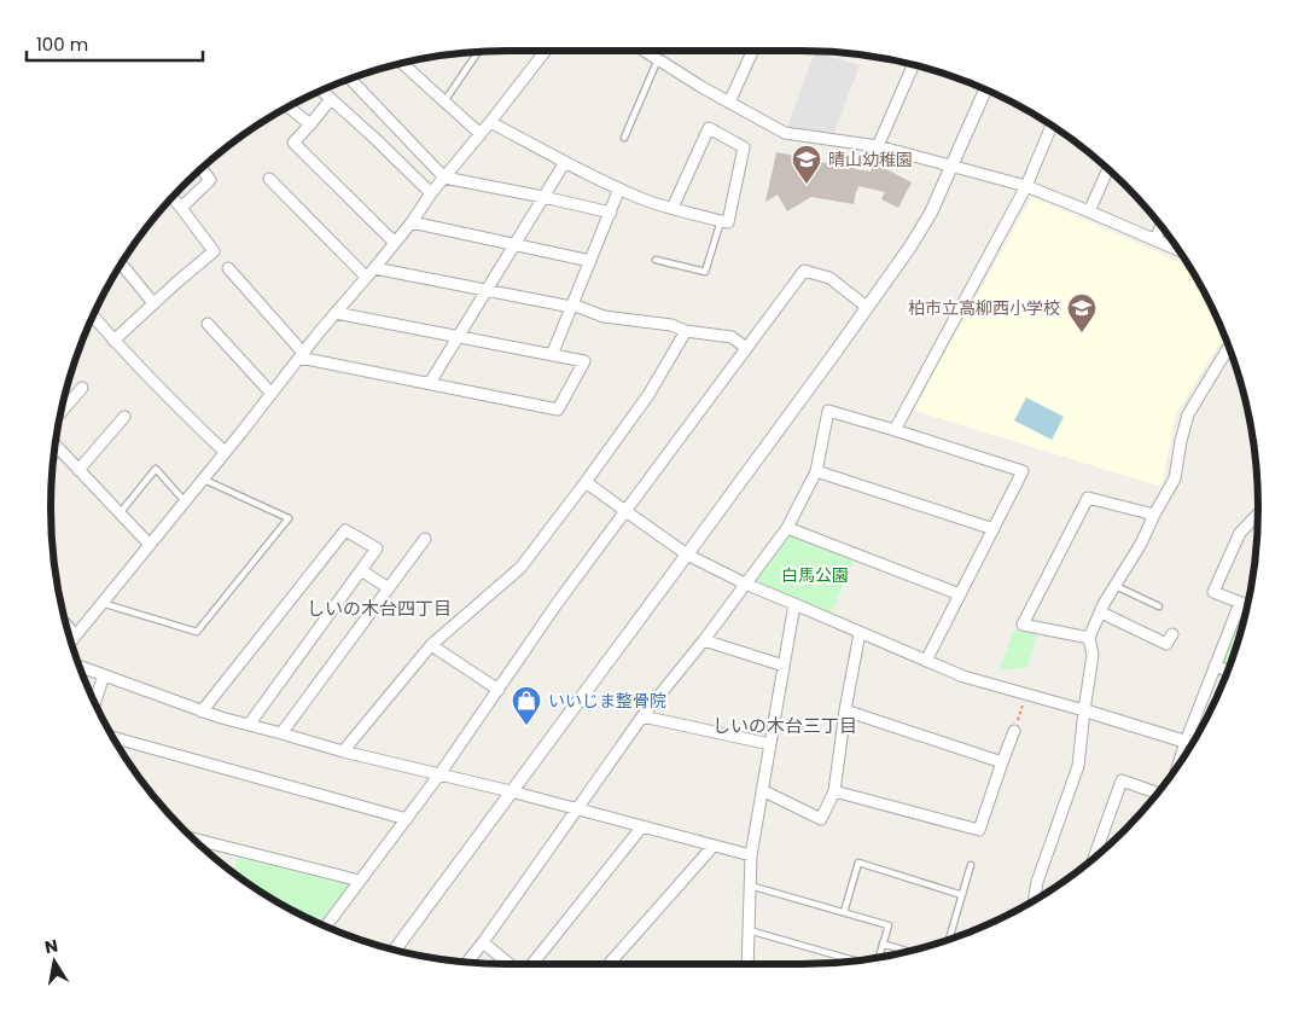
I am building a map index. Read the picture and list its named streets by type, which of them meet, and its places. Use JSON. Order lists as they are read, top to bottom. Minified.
{"districts":["しいの木台四丁目","しいの木台三丁目"],"parks":["白馬公園"],"places":{"school or university":["晴山幼稚園","柏市立高柳西小学校"],"shop":["いいじま整骨院"]},"scale_bar":"100 m","north":"top"}
